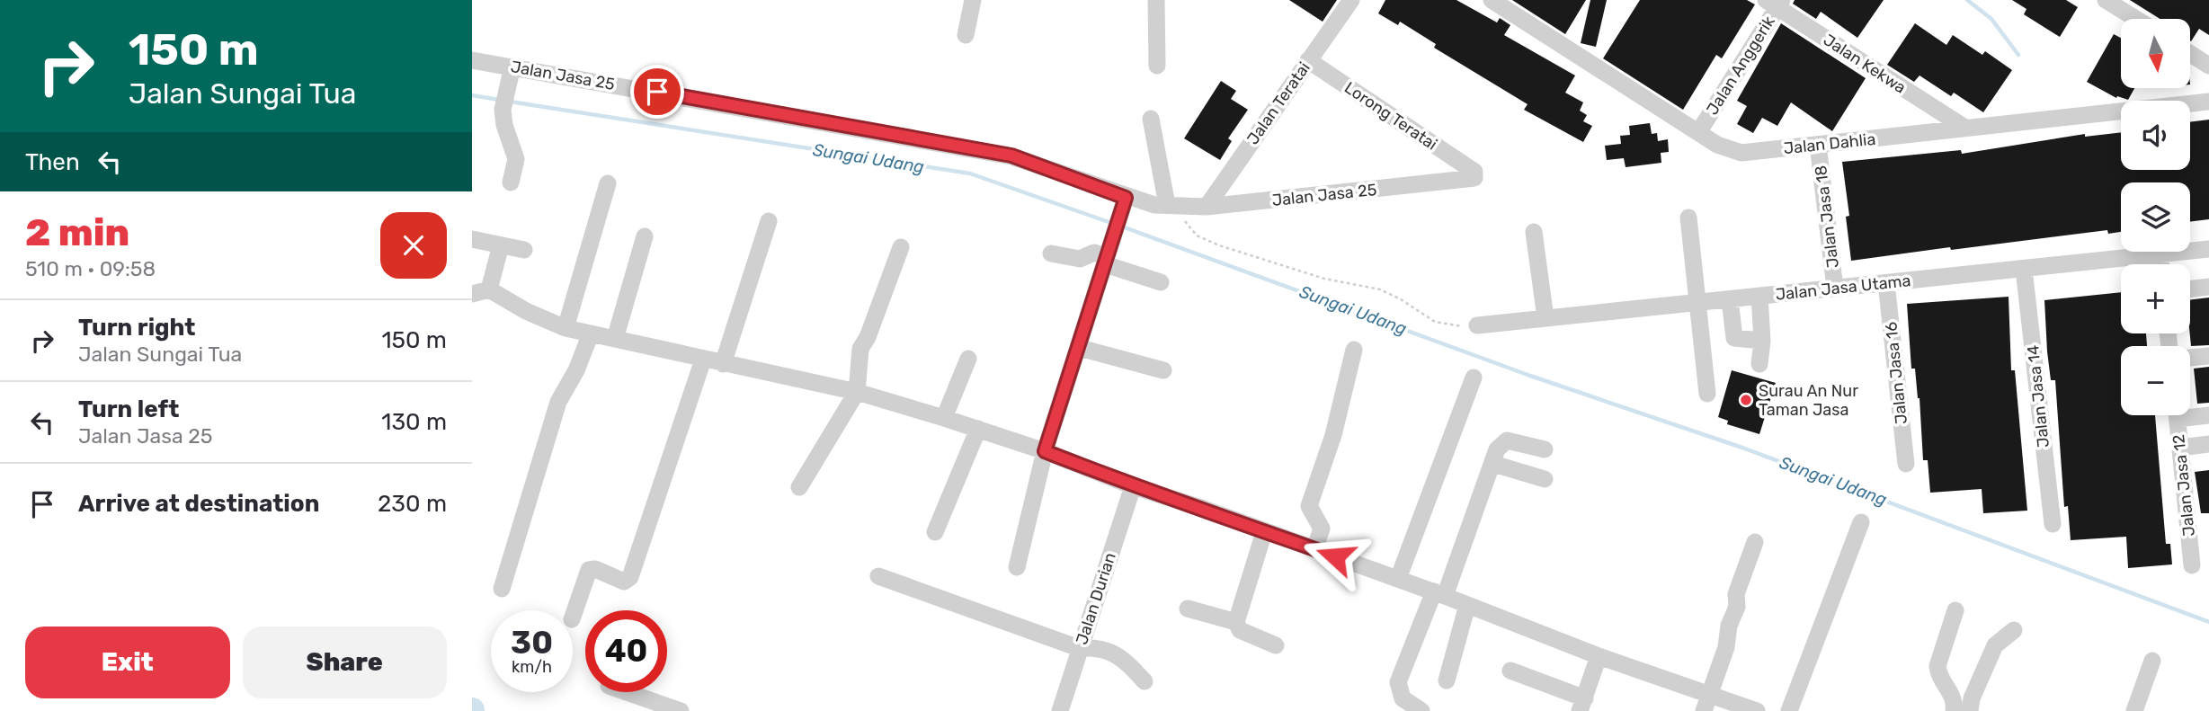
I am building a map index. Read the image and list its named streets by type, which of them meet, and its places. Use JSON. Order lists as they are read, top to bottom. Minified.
{"streets":{"street":["Jalan Kekwa","Jalan Anggerik","Jalan Jasa 25","Jalan Teratai","Lorong Teratai","Jalan Dahlia","Jalan Jasa 18","Jalan Jasa Utama","Jalan Jasa 16","Jalan Jasa 14","Jalan Jasa 12","Jalan Durian"]},"crossings":[["Jalan Kekwa","Jalan Anggerik"],["Jalan Kekwa","Jalan Dahlia"],["Jalan Anggerik","Jalan Dahlia"],["Jalan Jasa 25","Jalan Teratai"],["Jalan Jasa 25","Lorong Teratai"],["Jalan Teratai","Lorong Teratai"],["Jalan Dahlia","Jalan Jasa 18"],["Jalan Jasa 18","Jalan Jasa Utama"],["Jalan Jasa Utama","Jalan Jasa 16"],["Jalan Jasa Utama","Jalan Jasa 14"]],"water":["Sungai Udang"],"places":["Surau An Nur Taman Jasa"],"north":"bottom","page":{"turn":["150 m","Jalan Sungai Tua"],"map_buttons":["+","−"],"then":"Then","heading":["2 min","510 m · 09:58"],"list":[{"name":"Turn right","note":"Jalan Sungai Tua","value":"150 m"},{"name":"Turn left","note":"Jalan Jasa 25","value":"130 m"},{"name":"Arrive at destination","value":"230 m"}],"speed":"30 km/h","limit":"40","buttons":["Exit","Share"]}}
